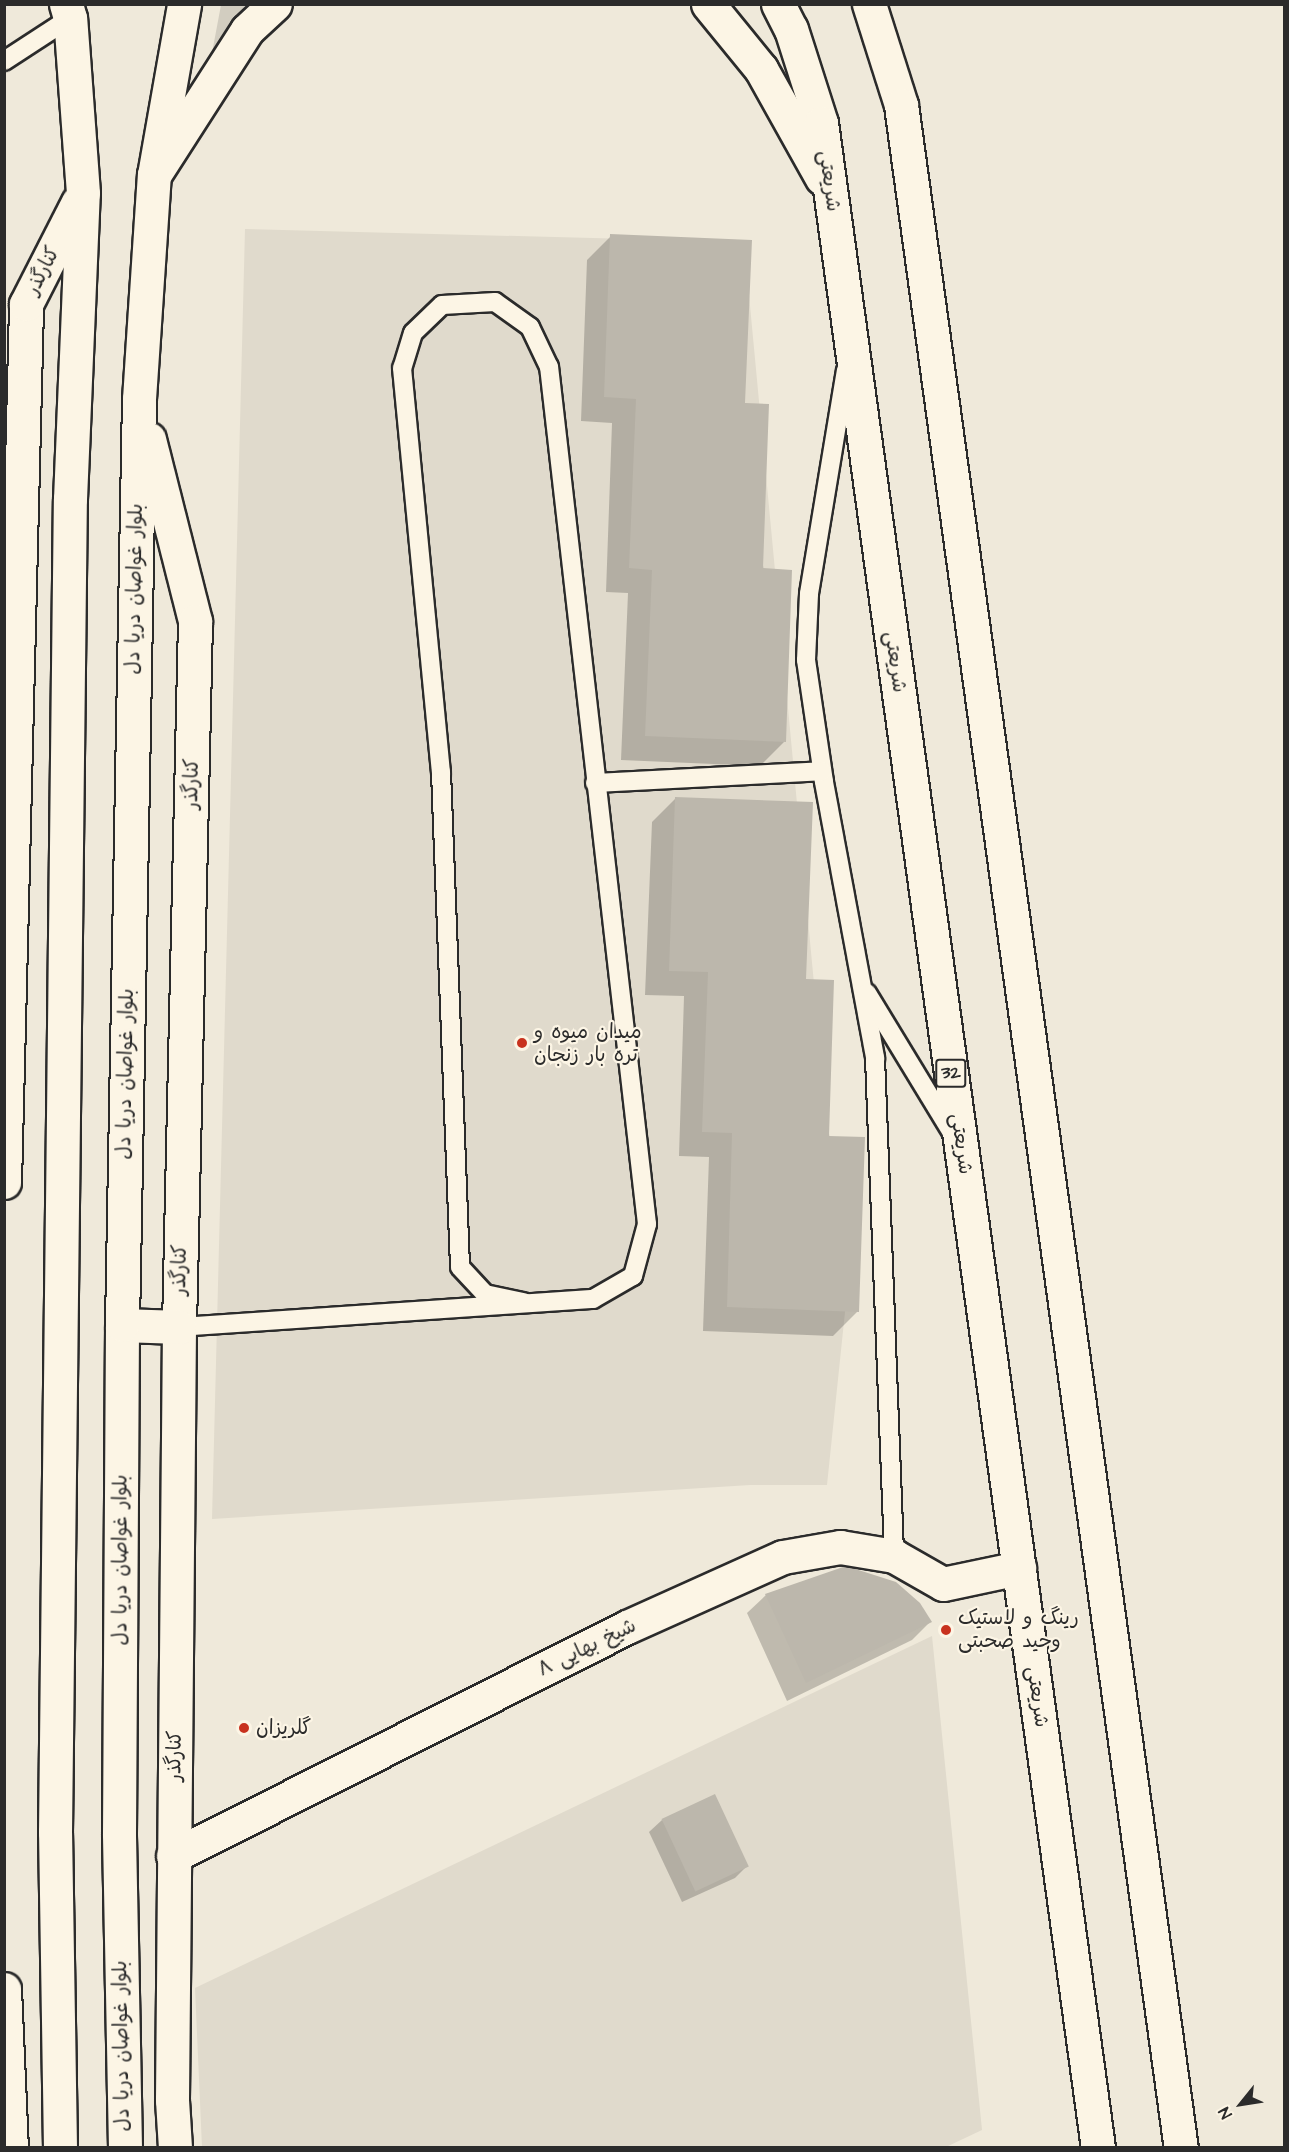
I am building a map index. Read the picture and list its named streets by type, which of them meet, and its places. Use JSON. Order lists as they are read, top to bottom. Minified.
{"streets":{"main road":["شریعتی","کنارگذر","بلوار غواصان دریا دل","32","شیخ بهایی ۸"]},"crossings":[["شریعتی","شیخ بهایی ۸"],["کنارگذر","بلوار غواصان دریا دل"],["کنارگذر","شیخ بهایی ۸"]],"places":["میدان میوه و تره بار زنجان","رینگ و لاستیک وحید صحبتی","گلریزان"],"north":"bottom left"}
